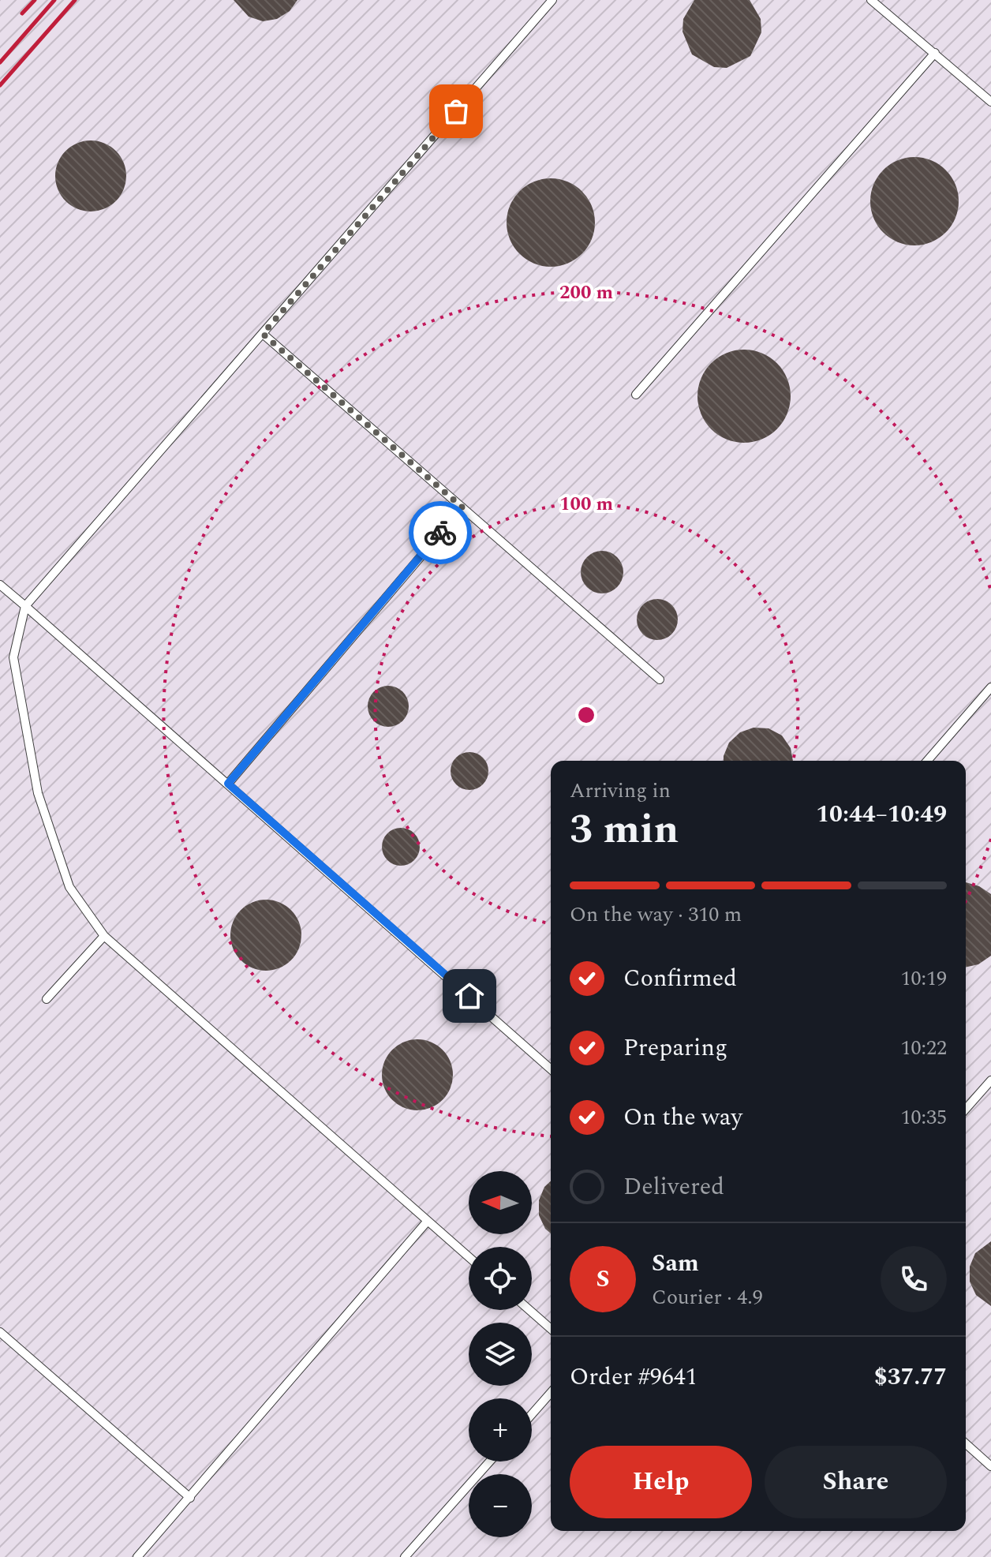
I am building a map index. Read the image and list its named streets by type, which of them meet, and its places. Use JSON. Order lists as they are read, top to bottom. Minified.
{"north":"left","page":{"heading":["3 min","Arriving in","10:44–10:49"],"panel":["Sam","Courier · 4.9","Order #9641","$37.77"],"bar":"On the way · 310 m","list":[["Confirmed","10:19"],["Preparing","10:22"],["On the way","10:35"],"Delivered"],"map_buttons":["+","−"],"round":"S","buttons":["Help","Share"]},"rings":["200 m","100 m"]}
